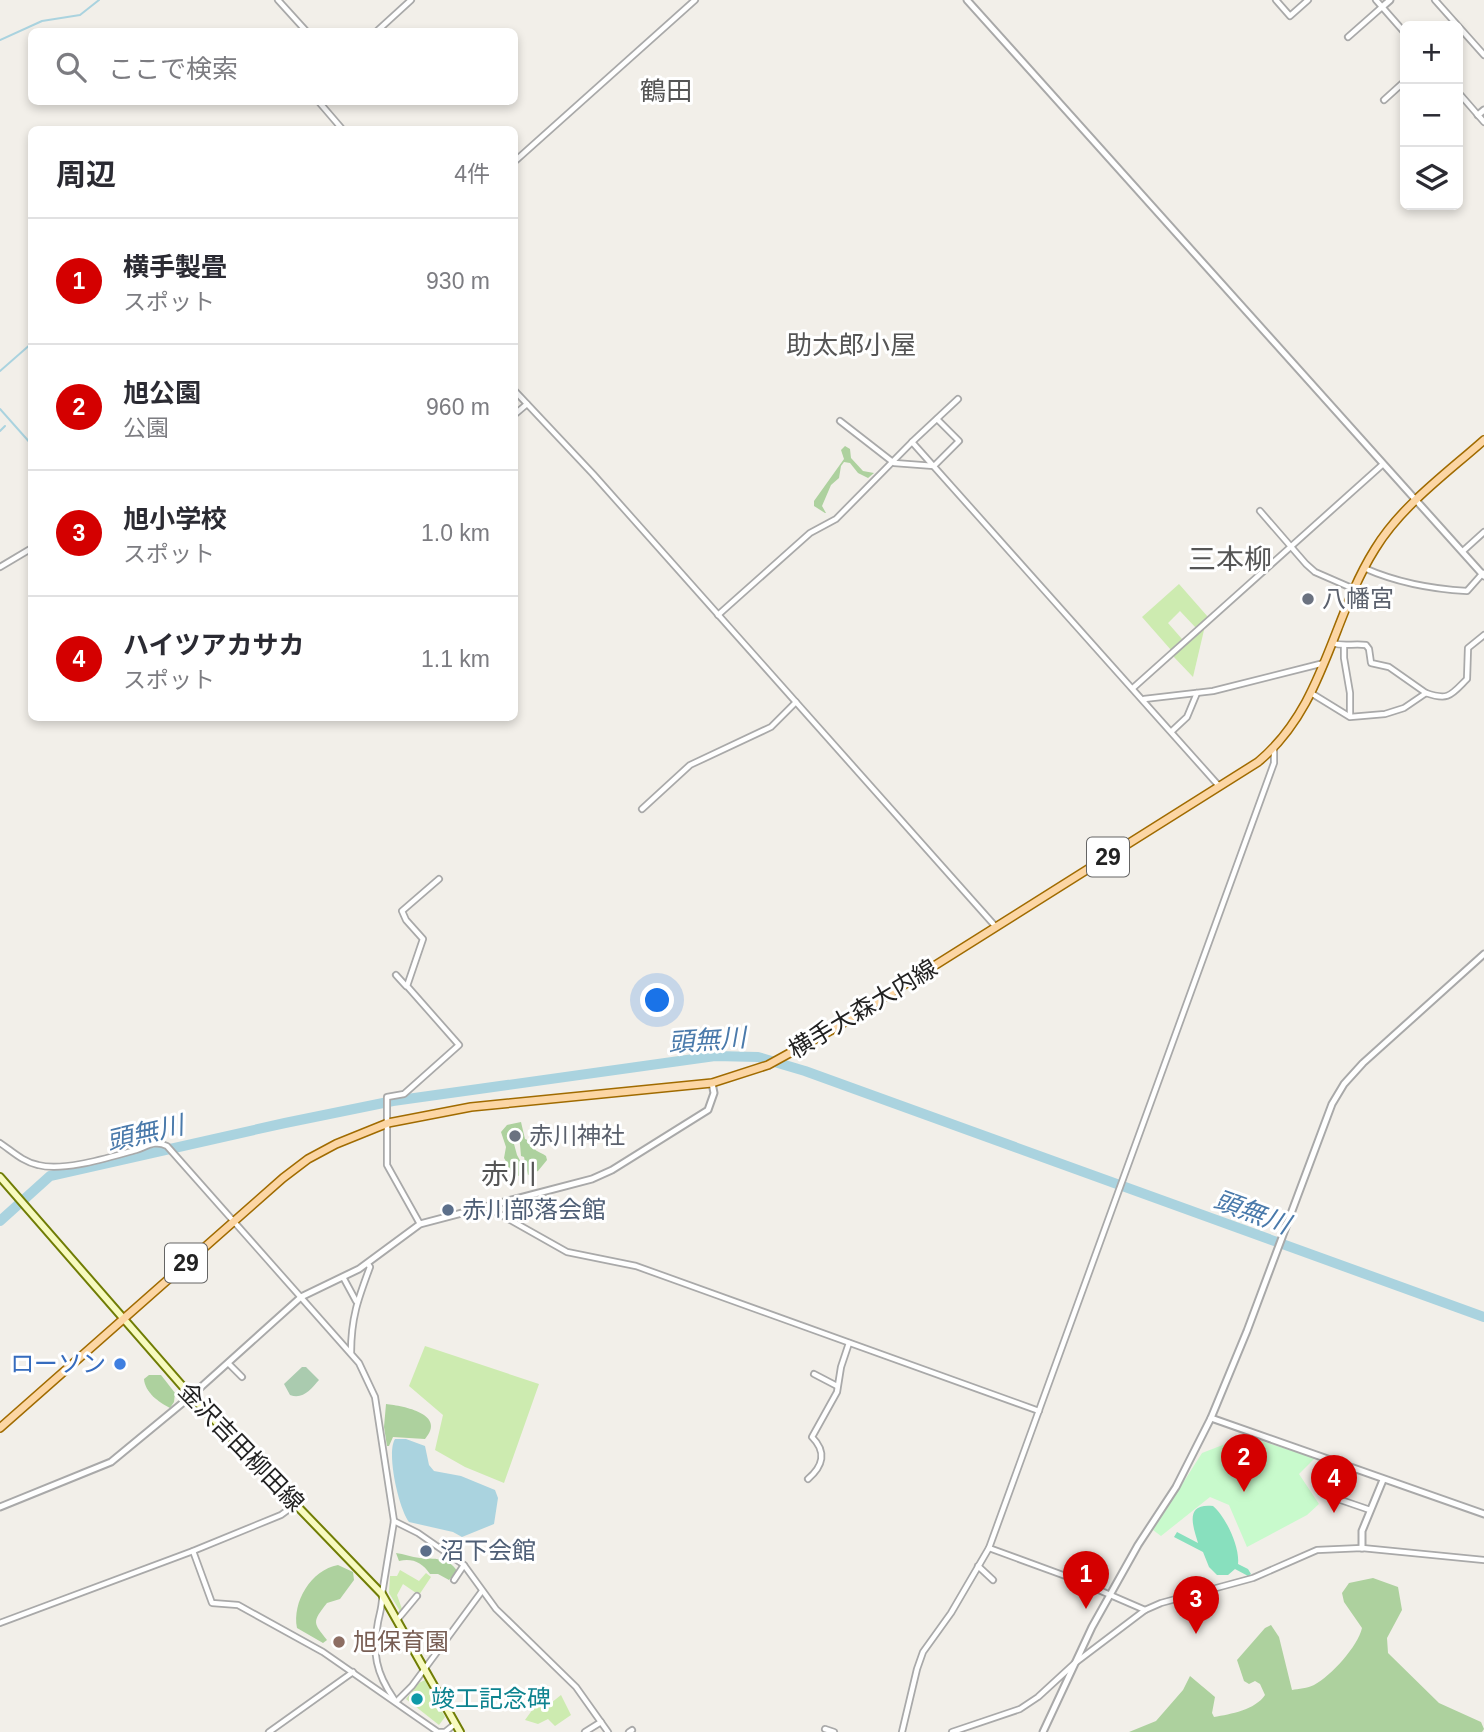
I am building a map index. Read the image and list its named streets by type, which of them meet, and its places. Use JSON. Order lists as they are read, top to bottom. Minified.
{"streets":{"main road":["29","横手大森大内線","金沢吉田柳田線"]},"crossings":[["横手大森大内線","金沢吉田柳田線"]],"districts":["鶴田","助太郎小屋","三本柳","赤川"],"water":["頭無川"],"places":["八幡宮","赤川神社","赤川部落会館","ローソン","沼下会館","旭保育園","竣工記念碑"],"page":{"map_buttons":["+","−"],"search":"ここで検索","heading":["周辺","4件"],"list":[{"mark":"1","name":"横手製畳","note":"スポット","value":"930 m"},{"mark":"2","name":"旭公園","note":"公園","value":"960 m"},{"mark":"3","name":"旭小学校","note":"スポット","value":"1.0 km"},{"mark":"4","name":"ハイツアカサカ","note":"スポット","value":"1.1 km"}],"pins":["2","4","1","3"]}}
